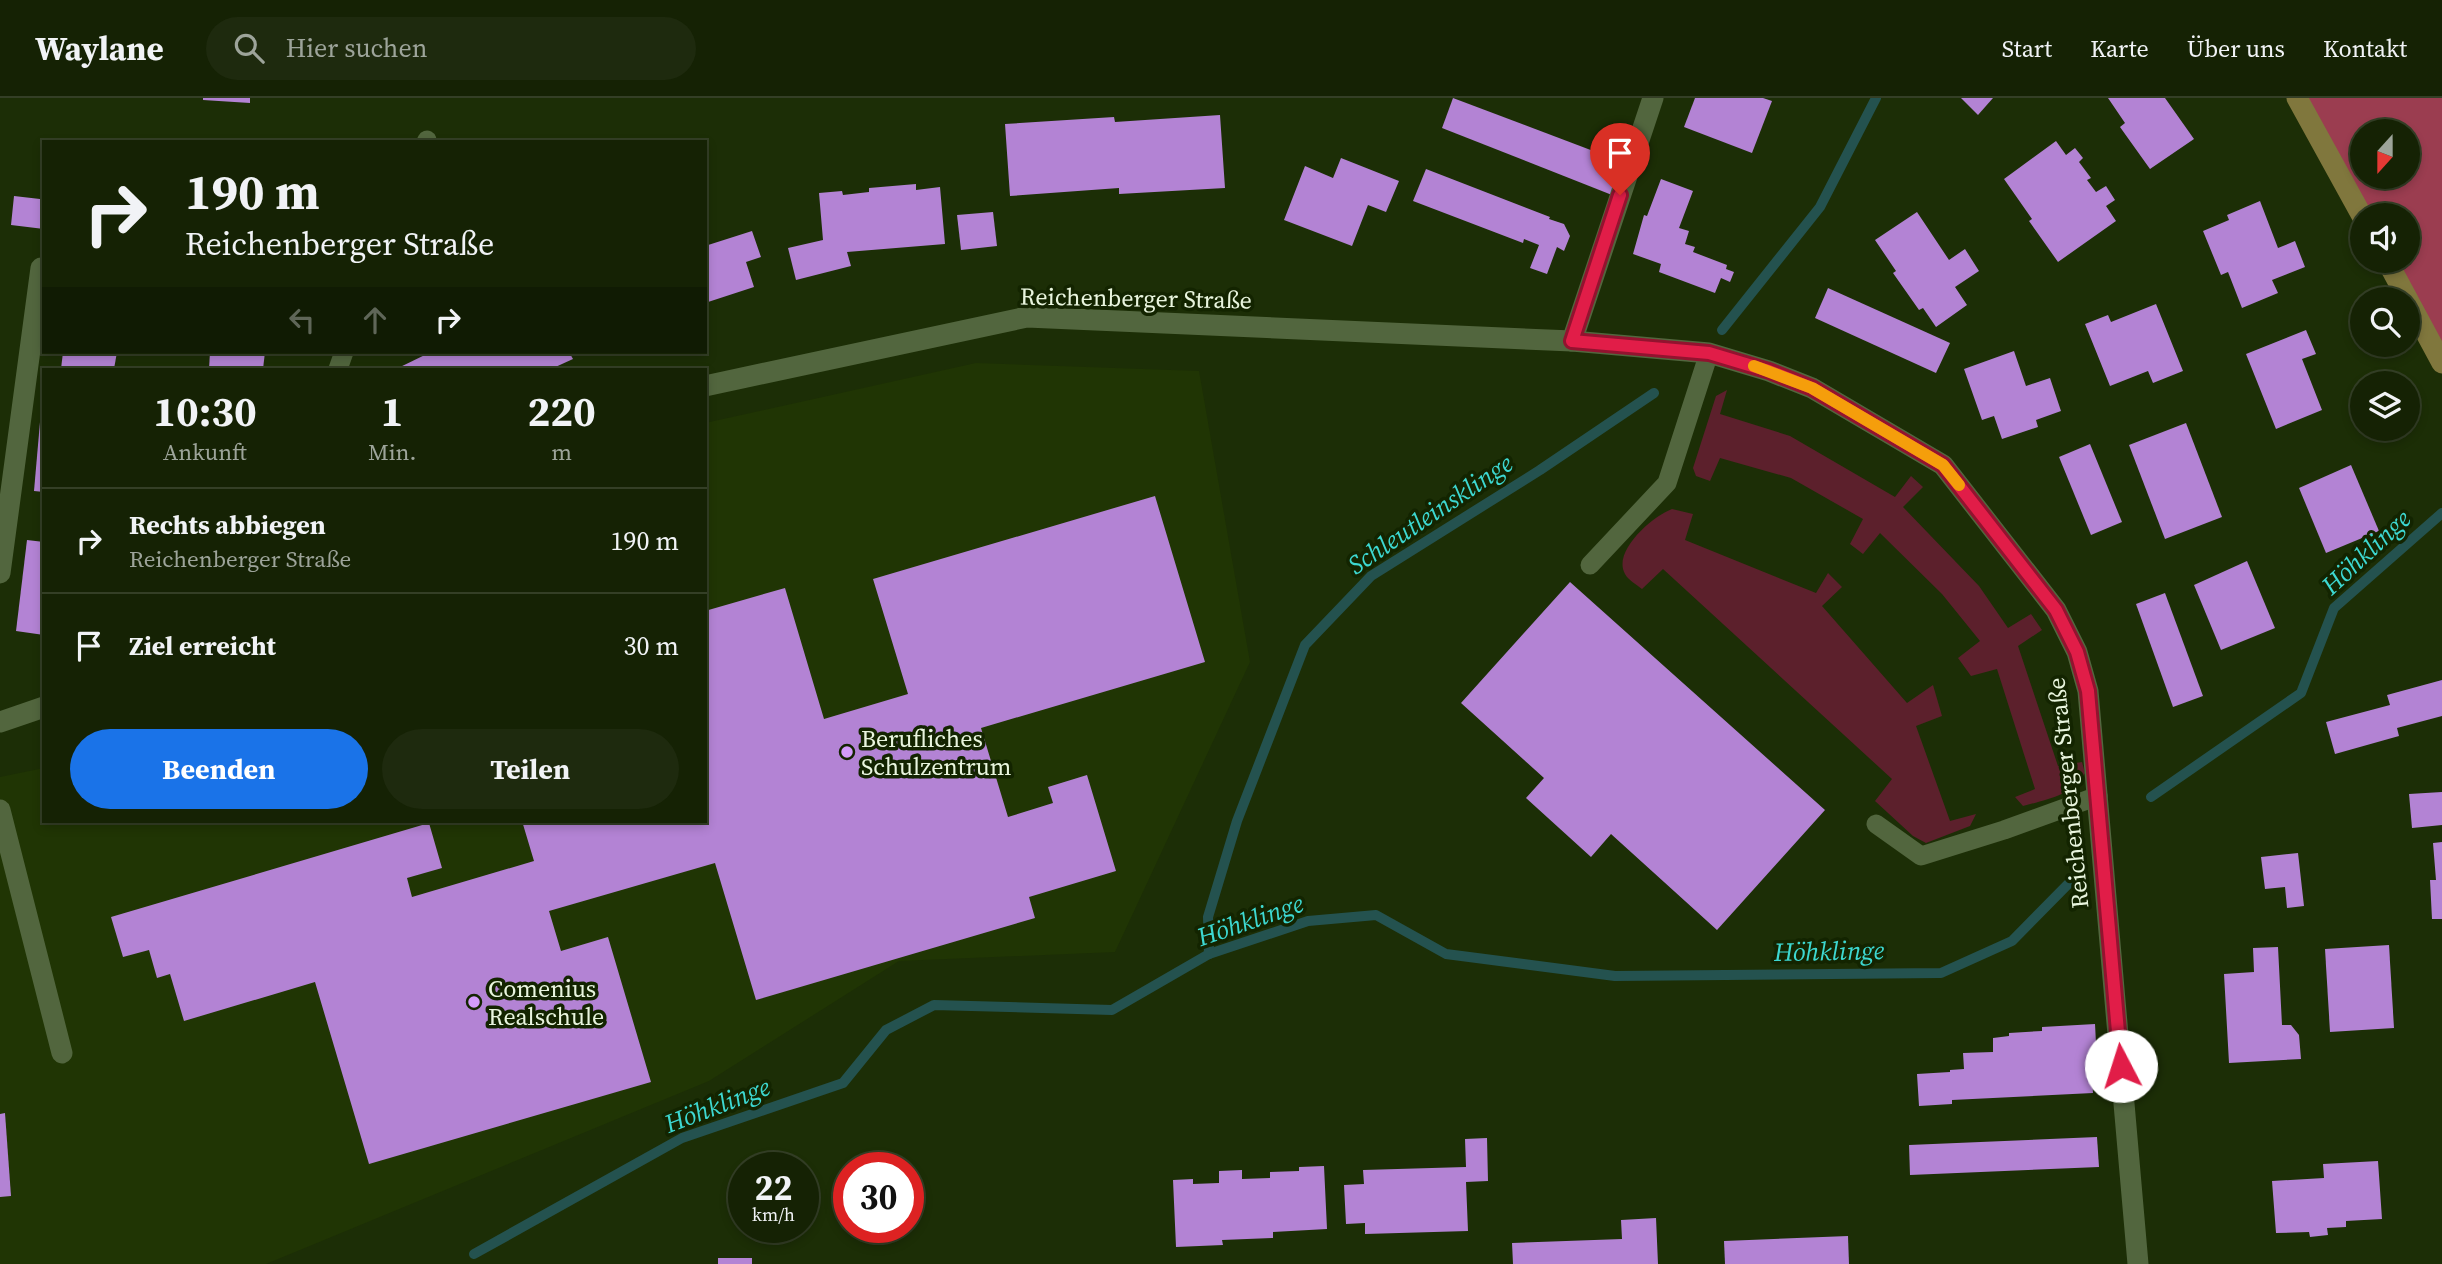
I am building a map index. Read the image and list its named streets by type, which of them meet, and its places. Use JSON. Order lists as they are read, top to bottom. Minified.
{"streets":{"street":["Reichenberger Straße"]},"water":["Schleutleinsklinge","Höhklinge"],"places":["Berufliches Schulzentrum","Comenius Realschule"],"north":"bottom","page":{"header":"Waylane","search":"Hier suchen","nav":["Start","Karte","Über uns","Kontakt"],"turn":["190 m","Reichenberger Straße"],"eta":["10:30","Ankunft","1","Min.","220","m"],"list":[{"name":"Rechts abbiegen","note":"Reichenberger Straße","value":"190 m"},{"name":"Ziel erreicht","value":"30 m"}],"buttons":["Beenden","Teilen"],"speed":"22 km/h","limit":"30"}}
